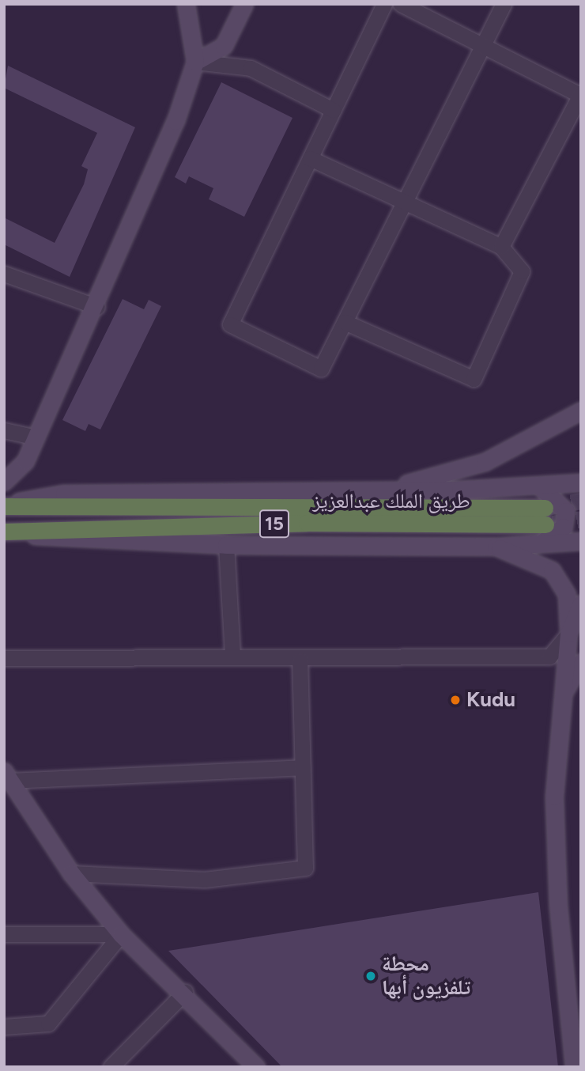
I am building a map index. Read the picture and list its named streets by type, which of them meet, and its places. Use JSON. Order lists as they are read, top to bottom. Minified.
{"streets":{"highway":["طريق الملك عبدالعزيز","15"]},"places":["Kudu","محطة تلفزيون أبها"]}
